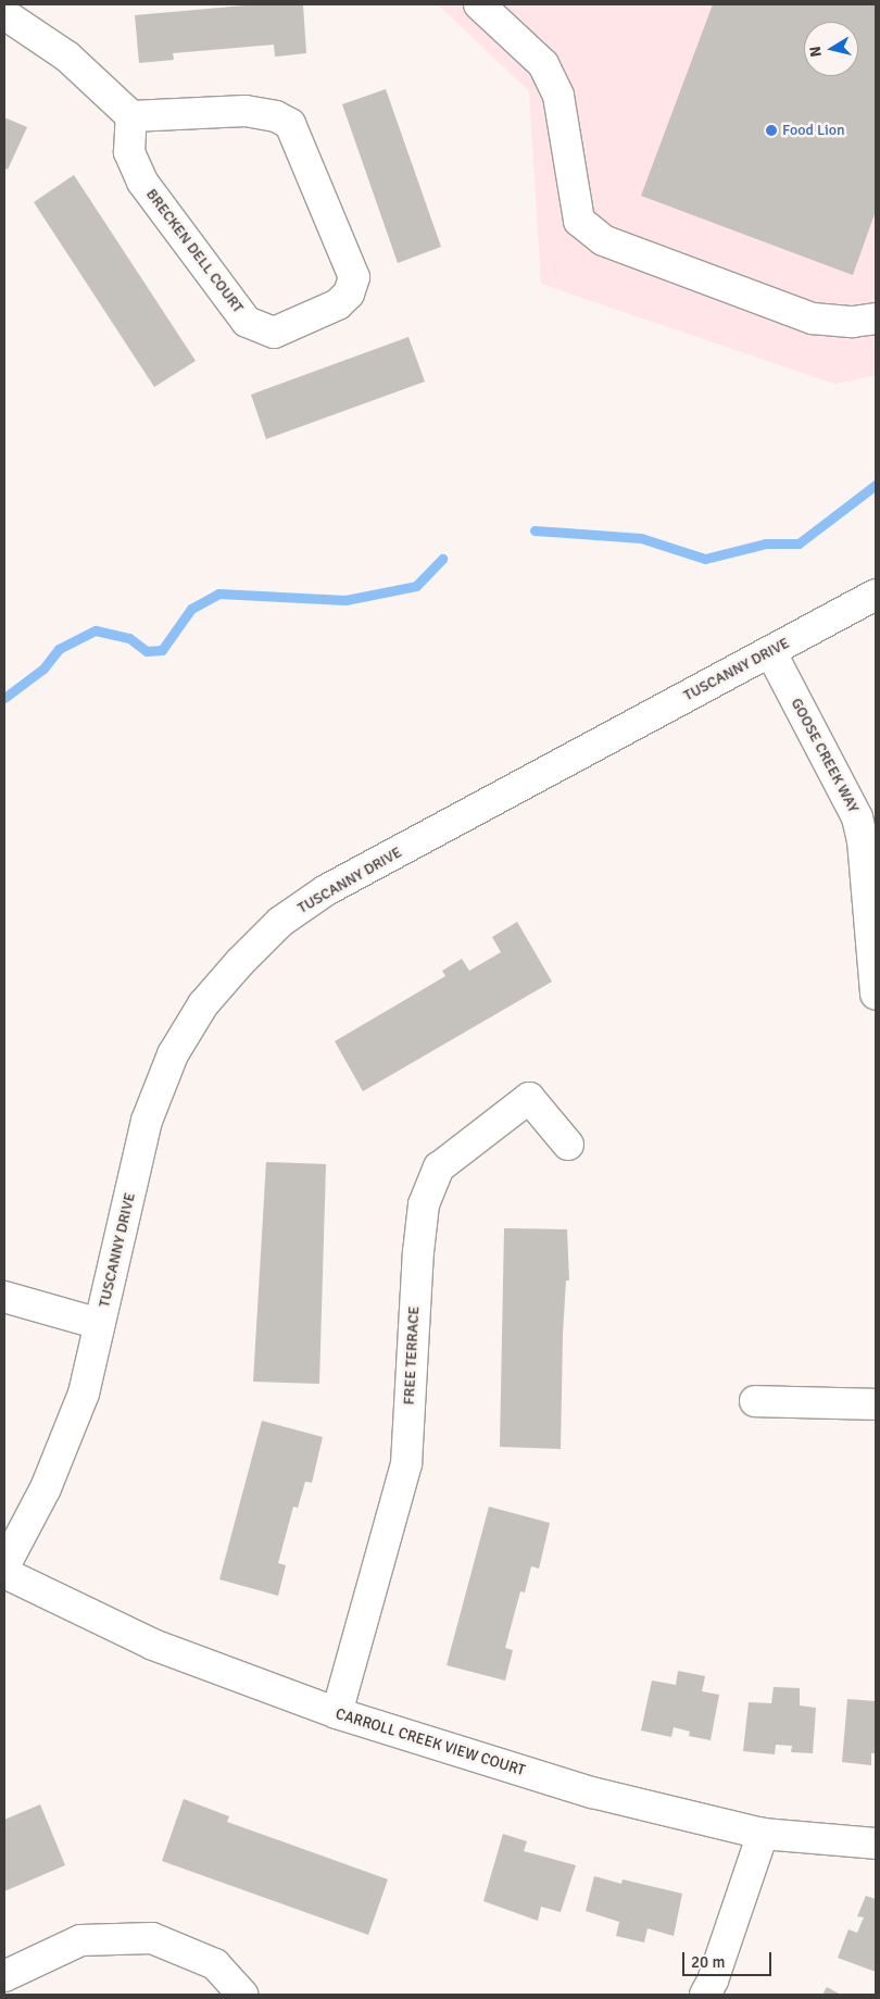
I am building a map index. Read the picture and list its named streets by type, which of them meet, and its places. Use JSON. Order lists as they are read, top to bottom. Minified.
{"streets":{"street":["BRECKEN DELL COURT","TUSCANNY DRIVE","GOOSE CREEK WAY","FREE TERRACE","CARROLL CREEK VIEW COURT"]},"crossings":[["TUSCANNY DRIVE","GOOSE CREEK WAY"],["FREE TERRACE","CARROLL CREEK VIEW COURT"]],"places":["Food Lion"],"scale_bar":"20 m","north":"left"}
